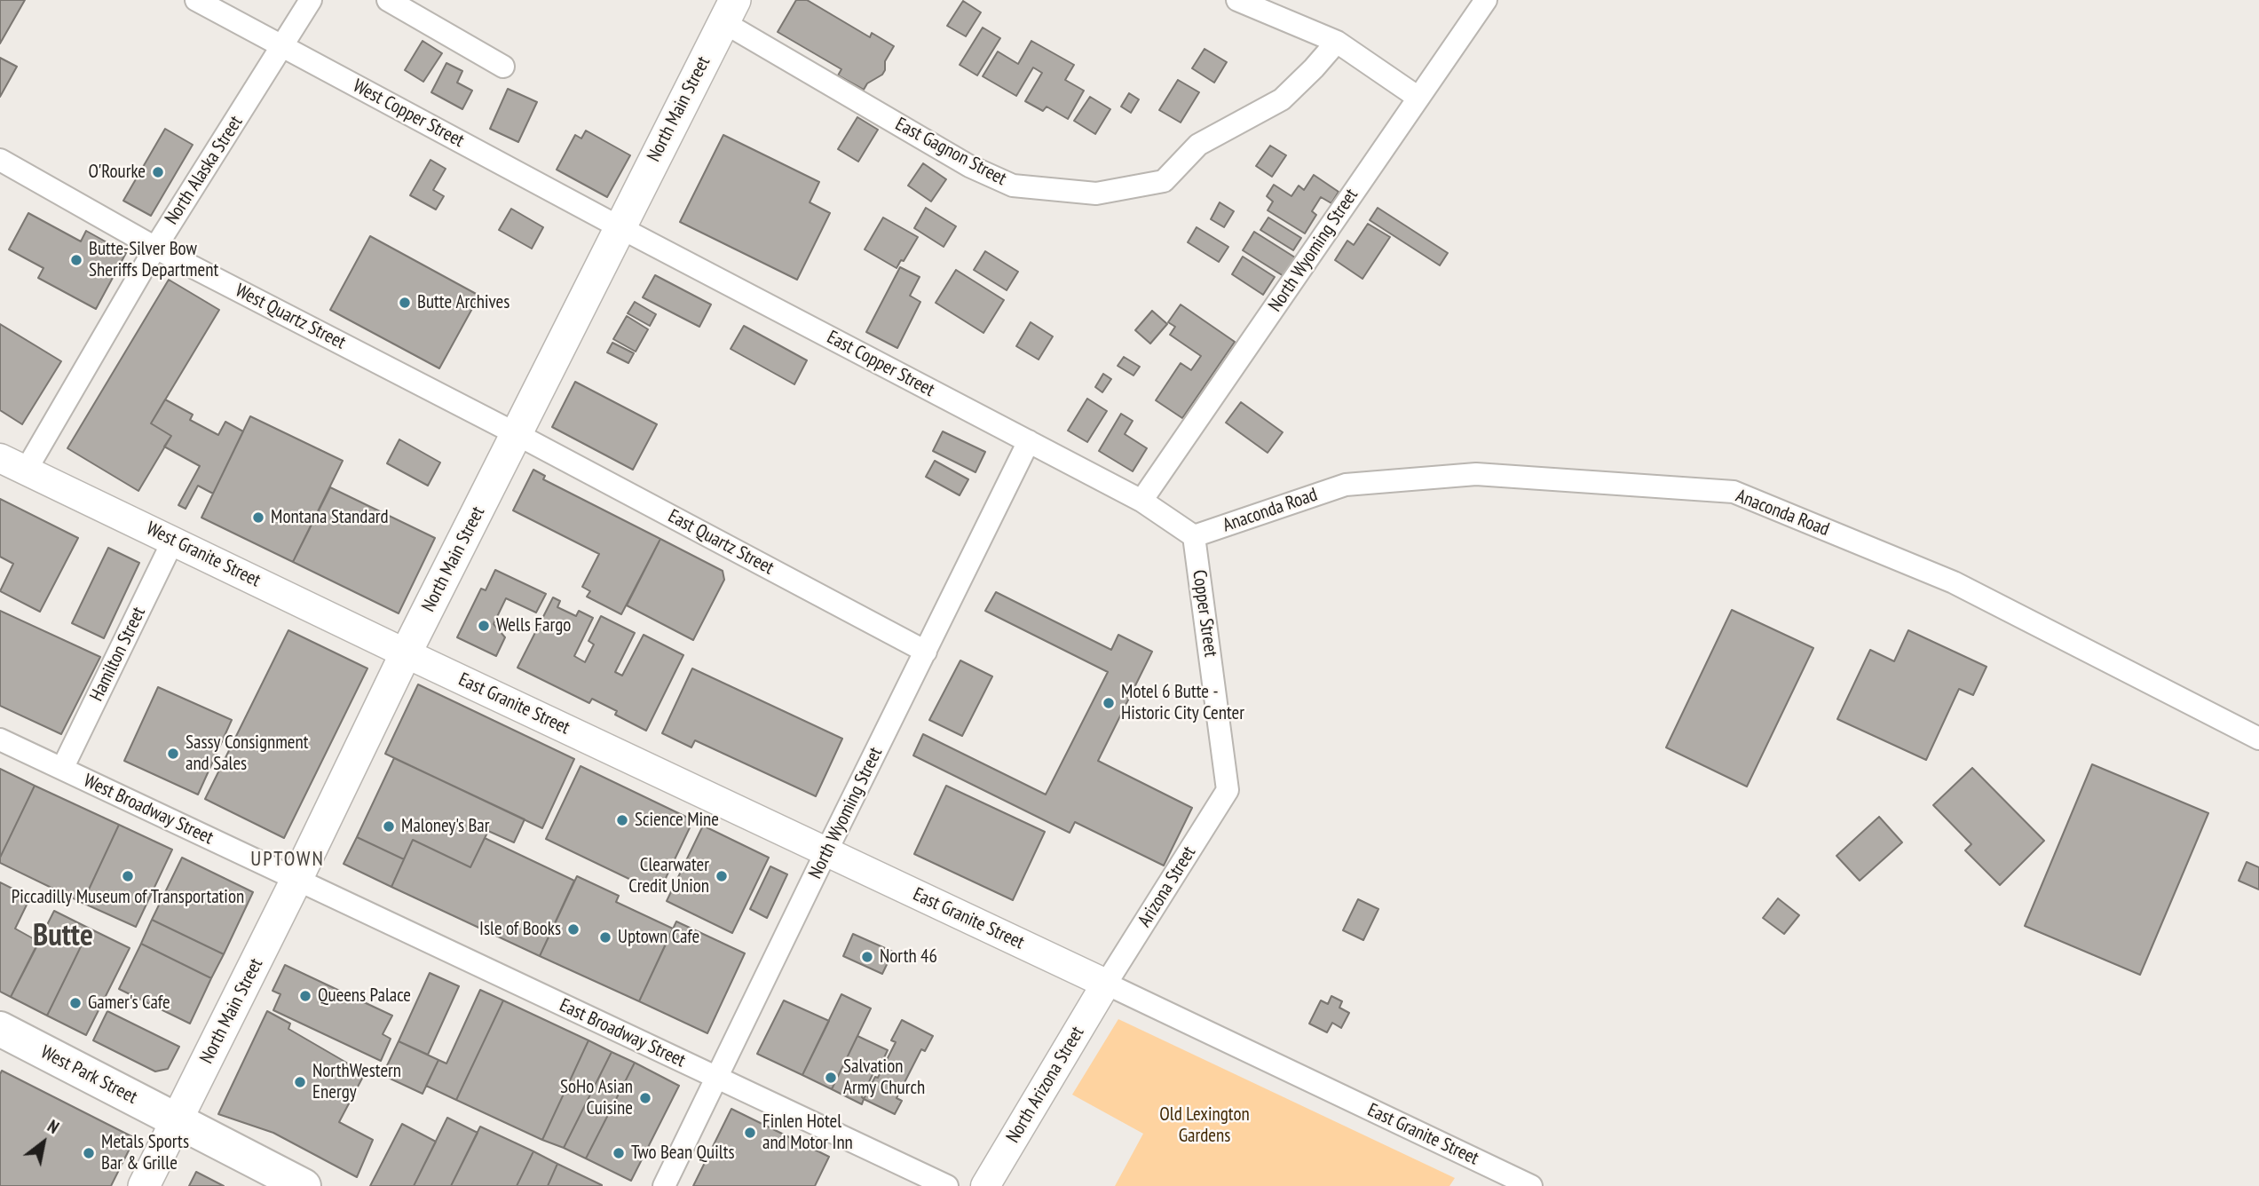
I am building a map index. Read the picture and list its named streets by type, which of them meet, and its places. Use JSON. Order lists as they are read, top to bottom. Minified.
{"streets":{"main road":["North Main Street","West Park Street"],"street":["West Copper Street","East Gagnon Street","North Alaska Street","North Wyoming Street","West Quartz Street","East Copper Street","Anaconda Road","East Quartz Street","West Granite Street","Copper Street","Hamilton Street","East Granite Street","West Broadway Street","Arizona Street","East Broadway Street","North Arizona Street"]},"crossings":[["North Main Street","West Copper Street"],["North Main Street","East Gagnon Street"],["North Main Street","West Quartz Street"],["North Main Street","East Copper Street"],["North Main Street","East Quartz Street"],["North Main Street","West Granite Street"],["North Main Street","East Granite Street"],["North Main Street","West Broadway Street"],["North Main Street","East Broadway Street"],["North Main Street","West Park Street"],["West Copper Street","North Alaska Street"],["West Copper Street","East Copper Street"],["North Alaska Street","West Quartz Street"],["North Alaska Street","West Granite Street"],["North Wyoming Street","East Copper Street"],["North Wyoming Street","East Quartz Street"],["North Wyoming Street","East Granite Street"],["North Wyoming Street","East Broadway Street"],["West Quartz Street","East Quartz Street"],["Anaconda Road","Copper Street"],["West Granite Street","Hamilton Street"],["West Granite Street","East Granite Street"],["Copper Street","Arizona Street"],["Hamilton Street","West Broadway Street"],["East Granite Street","Arizona Street"],["East Granite Street","North Arizona Street"],["West Broadway Street","East Broadway Street"],["Arizona Street","North Arizona Street"]],"districts":["UPTOWN","Butte"],"parks":["Old Lexington Gardens"],"places":["O'Rourke","Butte-Silver Bow Sheriffs Department","Butte Archives","Montana Standard","Wells Fargo","Motel 6 Butte - Historic City Center","Sassy Consignment and Sales","Science Mine","Maloney's Bar","Piccadilly Museum of Transportation","Clearwater Credit Union","Isle of Books","Uptown Cafe","North 46","Queens Palace","Gamer's Cafe","Salvation Army Church","NorthWestern Energy","SoHo Asian Cuisine","Finlen Hotel and Motor Inn","Metals Sports Bar & Grille","Two Bean Quilts"],"north":"top right"}
